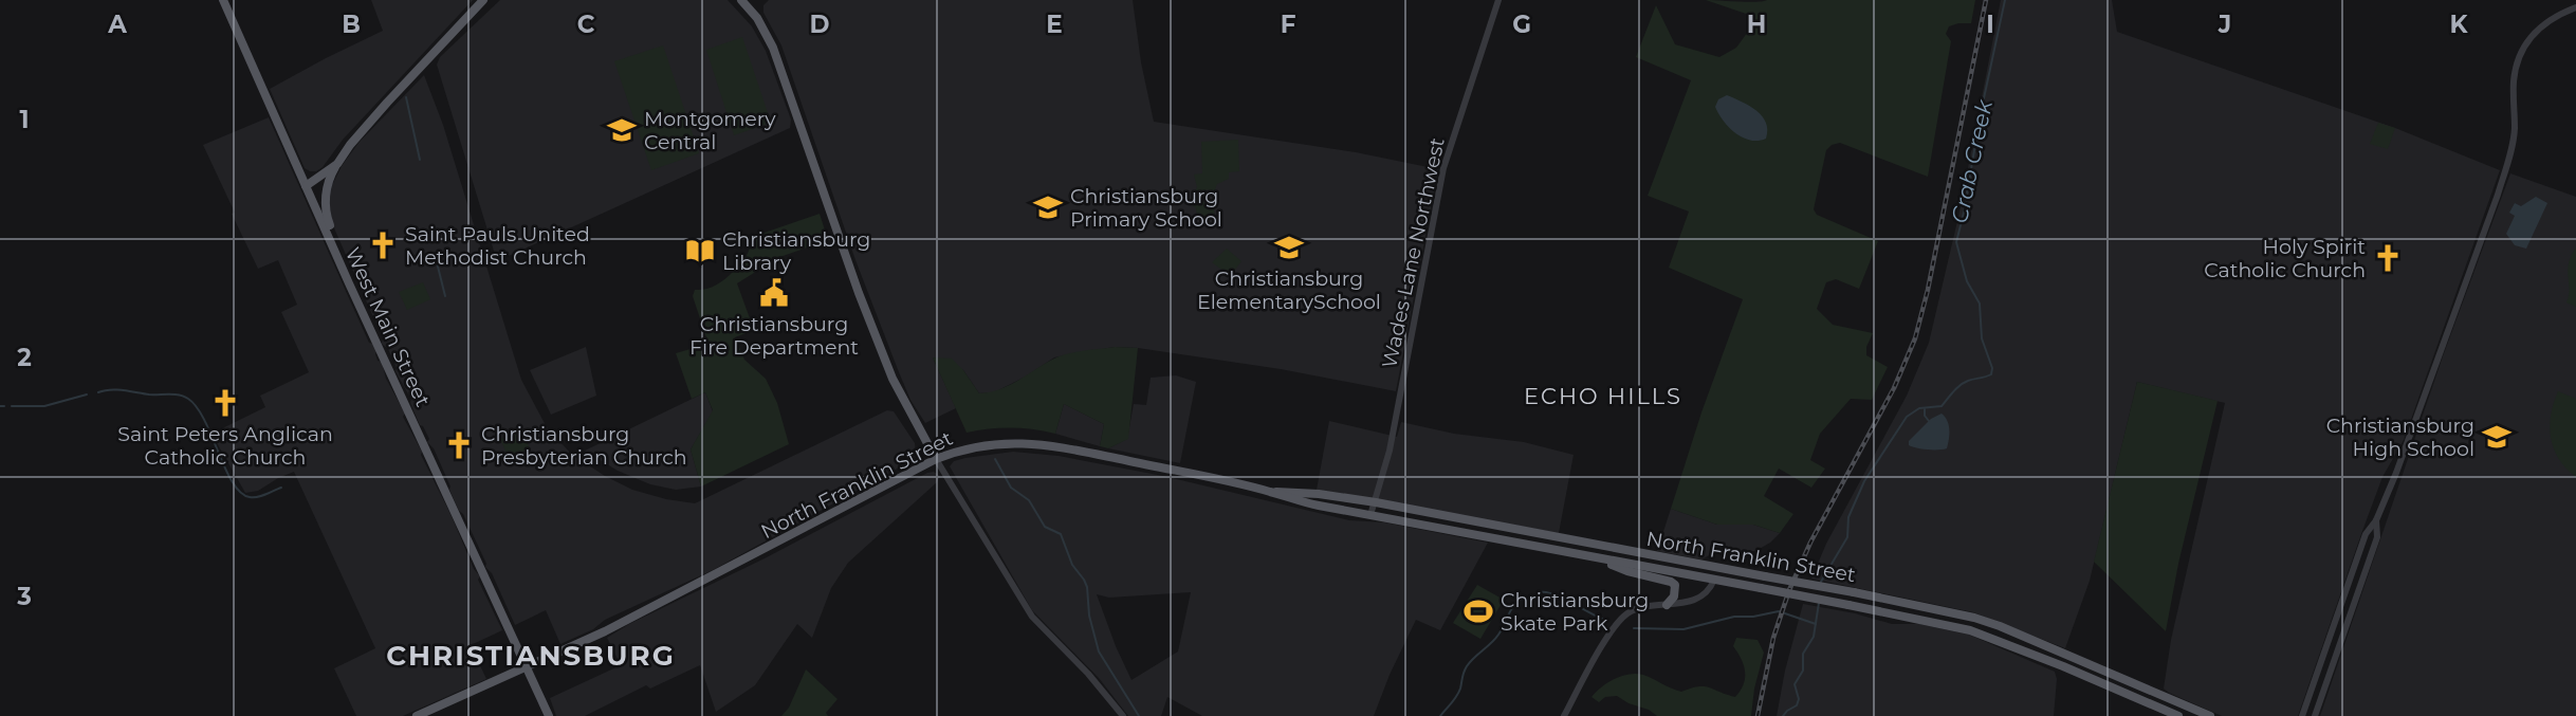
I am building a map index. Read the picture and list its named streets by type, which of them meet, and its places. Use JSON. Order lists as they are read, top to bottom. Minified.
{"streets":{"main road":["West Main Street","North Franklin Street"],"street":["Wades Lane Northwest"]},"crossings":[["Wades Lane Northwest","North Franklin Street"],["West Main Street","North Franklin Street"]],"districts":["ECHO HILLS","CHRISTIANSBURG"],"water":["Crab Creek"],"places":{"school or university":["Montgomery Central","Christiansburg Primary School","Christiansburg ElementarySchool","Christiansburg High School"],"church":["Saint Pauls United Methodist Church","Holy Spirit Catholic Church","Saint Peters Anglican Catholic Church","Christiansburg Presbyterian Church"],"library":["Christiansburg Library"],"public building":["Christiansburg Fire Department"],"sports":["Christiansburg Skate Park"]},"grid":{"columns":["A","B","C","D","E","F","G","H","I","J","K"],"rows":["1","2","3"]}}
